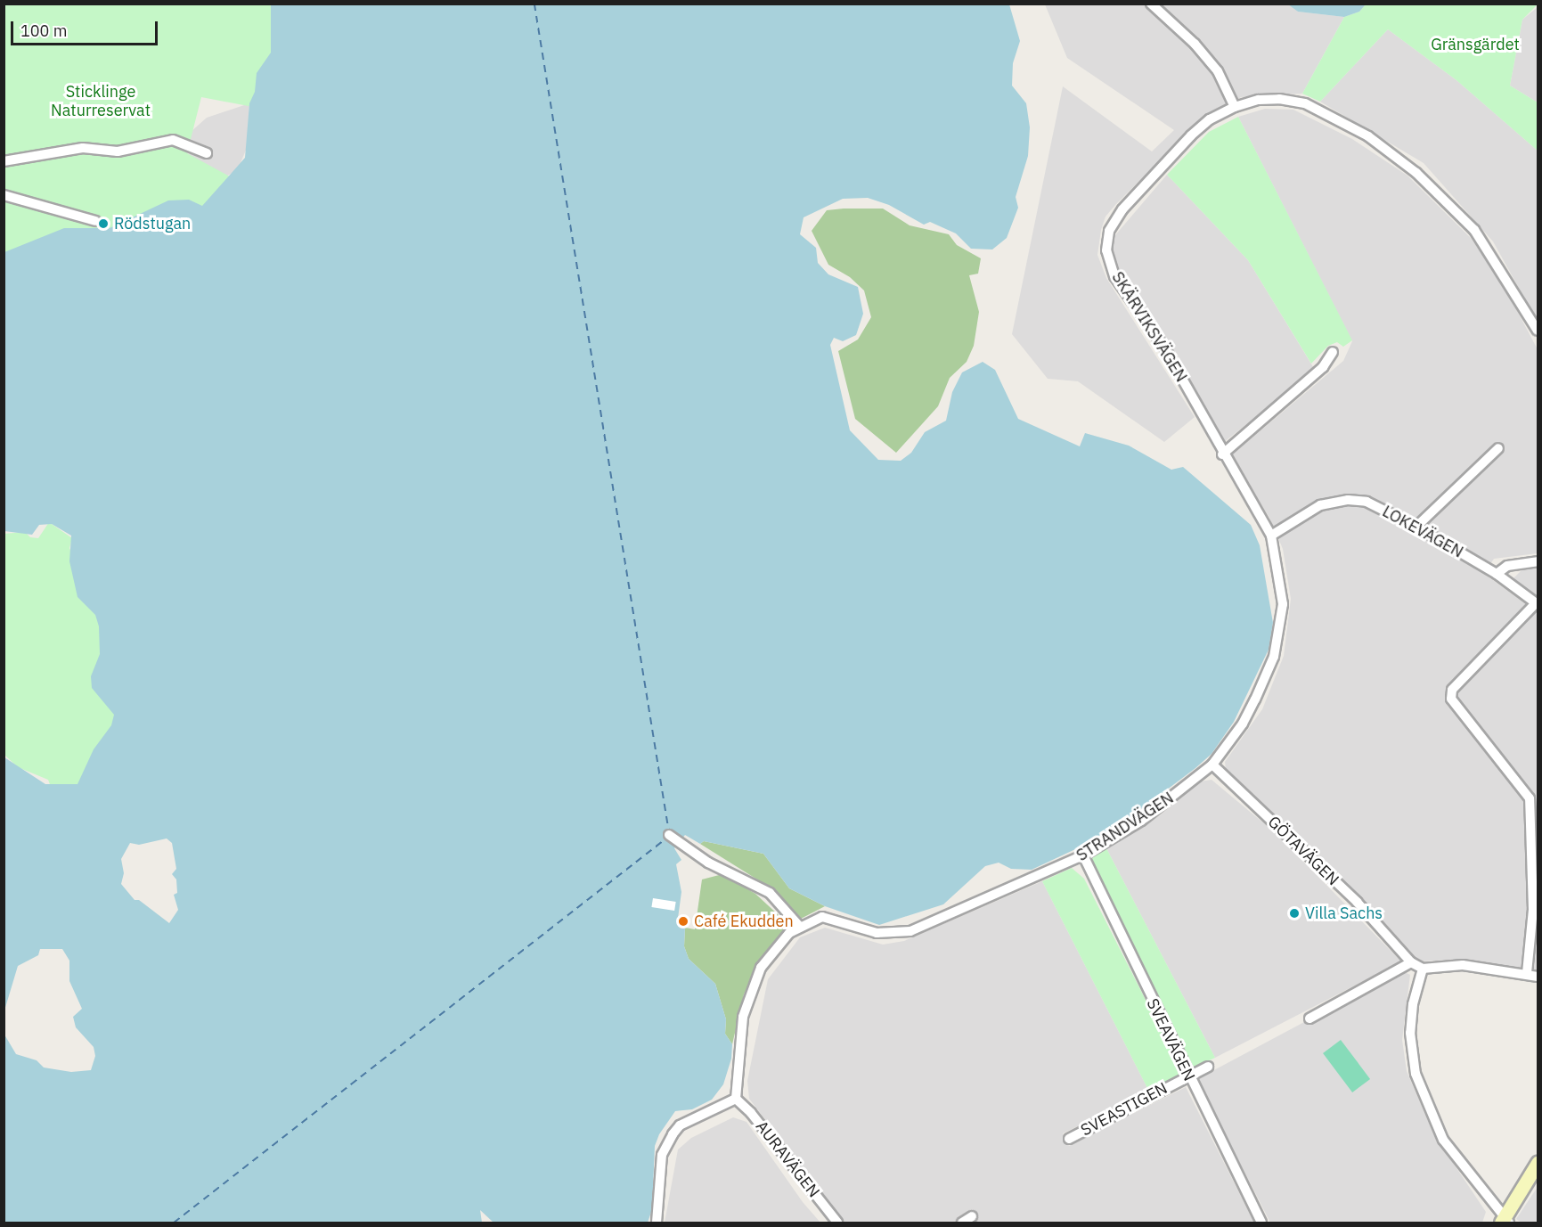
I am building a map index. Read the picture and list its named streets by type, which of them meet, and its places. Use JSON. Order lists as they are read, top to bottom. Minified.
{"streets":{"street":["SKÄRVIKSVÄGEN","LOKEVÄGEN","STRANDVÄGEN","GÖTAVÄGEN","SVEAVÄGEN","SVEASTIGEN","AURAVÄGEN"]},"crossings":[["SKÄRVIKSVÄGEN","LOKEVÄGEN"],["SKÄRVIKSVÄGEN","STRANDVÄGEN"],["LOKEVÄGEN","STRANDVÄGEN"],["STRANDVÄGEN","GÖTAVÄGEN"],["STRANDVÄGEN","SVEAVÄGEN"],["STRANDVÄGEN","AURAVÄGEN"],["SVEAVÄGEN","SVEASTIGEN"]],"parks":["Gränsgärdet","Sticklinge Naturreservat"],"places":["Rödstugan","Villa Sachs","Café Ekudden"],"scale_bar":"100 m"}
